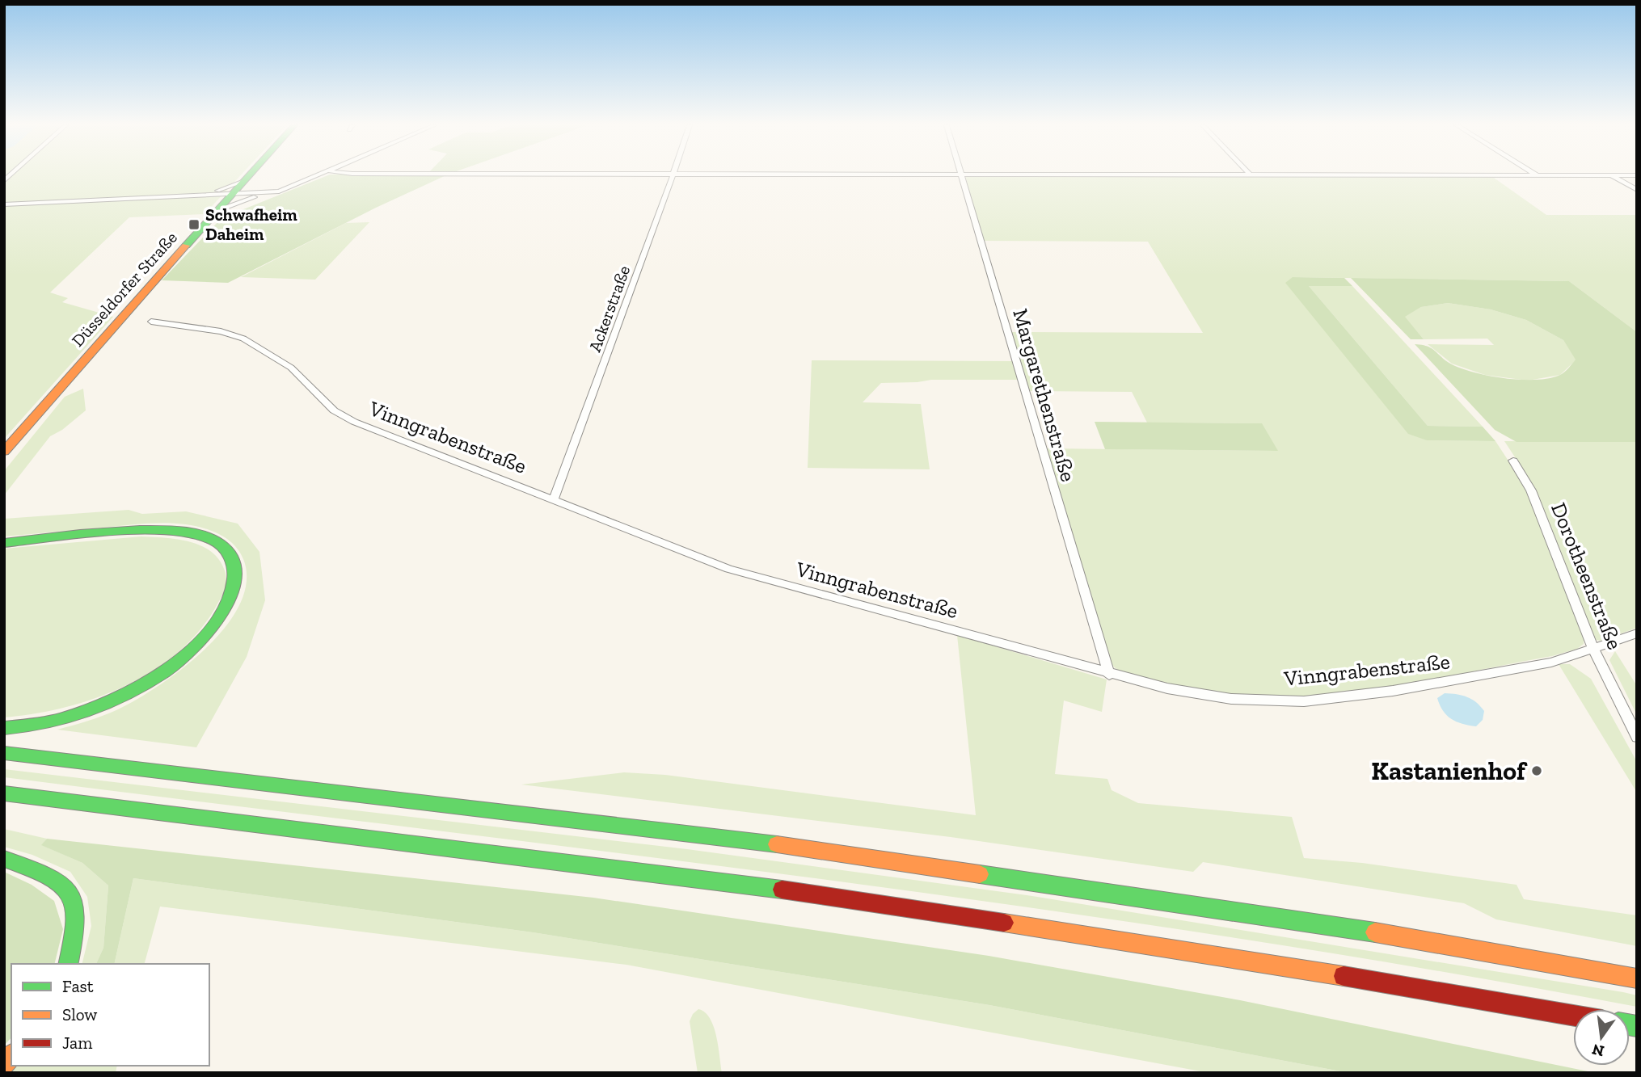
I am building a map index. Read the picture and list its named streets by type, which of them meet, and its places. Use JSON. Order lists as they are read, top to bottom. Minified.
{"streets":{"main road":["Düsseldorfer Straße"],"street":["Ackerstraße","Margarethenstraße","Vinngrabenstraße","Dorotheenstraße"]},"crossings":[["Ackerstraße","Vinngrabenstraße"],["Margarethenstraße","Vinngrabenstraße"],["Vinngrabenstraße","Dorotheenstraße"]],"places":{"transit":["Schwafheim Daheim"],"other":["Kastanienhof"]},"legend":["Fast","Slow","Jam"],"north":"bottom"}
